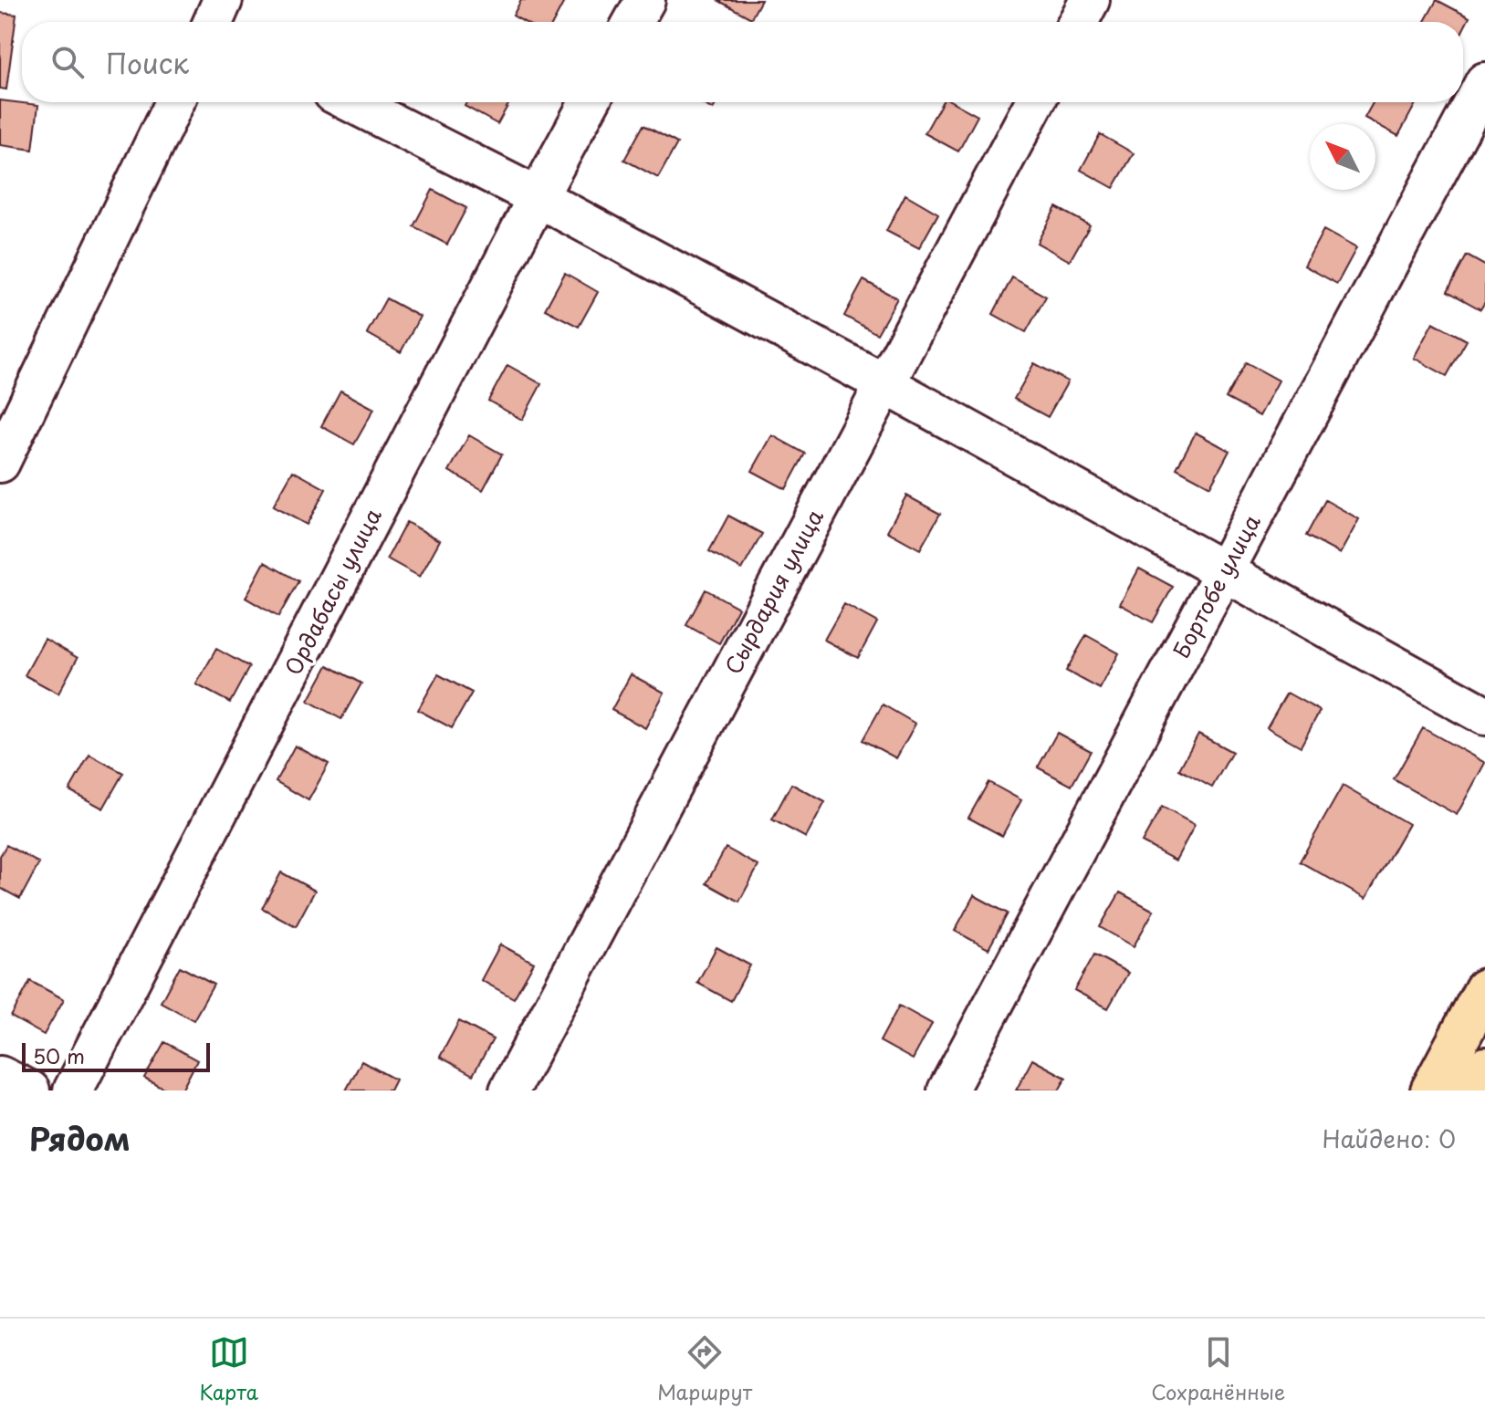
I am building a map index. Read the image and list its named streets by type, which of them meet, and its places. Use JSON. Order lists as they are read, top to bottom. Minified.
{"streets":{"street":["Бортобе улица","Ордабасы улица","Сырдария улица"]},"scale_bar":"50 m","north":"top left","page":{"search":"Поиск","scale":"50 m","heading":["Рядом","Найдено: 0"],"nav":["Карта","Маршрут","Сохранённые"]}}
